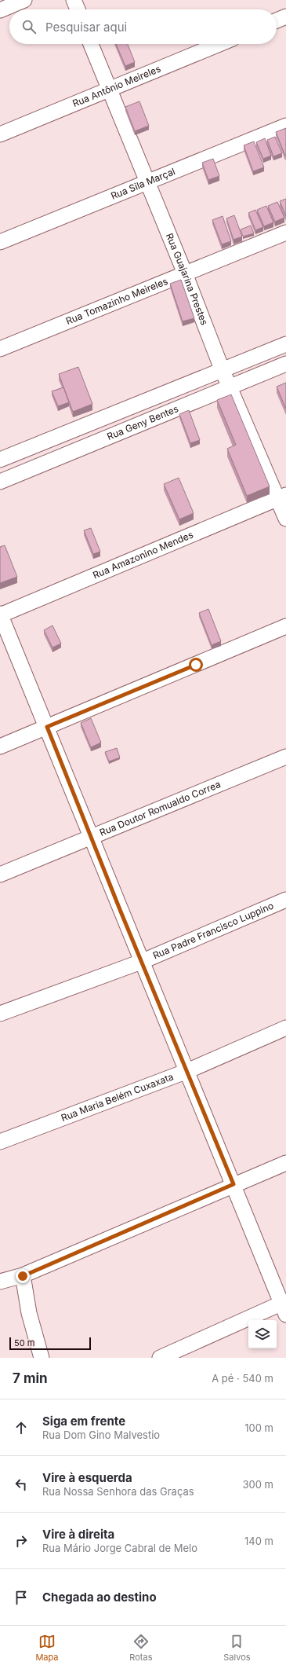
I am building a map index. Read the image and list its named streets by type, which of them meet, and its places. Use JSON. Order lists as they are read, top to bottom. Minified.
{"streets":{"street":["Rua Antônio Meireles","Rua Sila Marçal","Rua Guajarina Prestes","Rua Tomazinho Meireles","Rua Geny Bentes","Rua Amazonino Mendes","Rua Doutor Romualdo Correa","Rua Padre Francisco Luppino","Rua Maria Belém Cuxaxata"]},"crossings":[["Rua Antônio Meireles","Rua Guajarina Prestes"],["Rua Sila Marçal","Rua Guajarina Prestes"],["Rua Guajarina Prestes","Rua Tomazinho Meireles"],["Rua Guajarina Prestes","Rua Geny Bentes"],["Rua Guajarina Prestes","Rua Amazonino Mendes"]],"scale_bar":"50 m","page":{"search":"Pesquisar aqui","scale":"50 m","heading":["7 min","A pé · 540 m"],"list":[["Siga em frente","Rua Dom Gino Malvestio","100 m"],["Vire à esquerda","Rua Nossa Senhora das Graças","300 m"],["Vire à direita","Rua Mário Jorge Cabral de Melo","140 m"],"Chegada ao destino"],"nav":["Mapa","Rotas","Salvos"]}}
